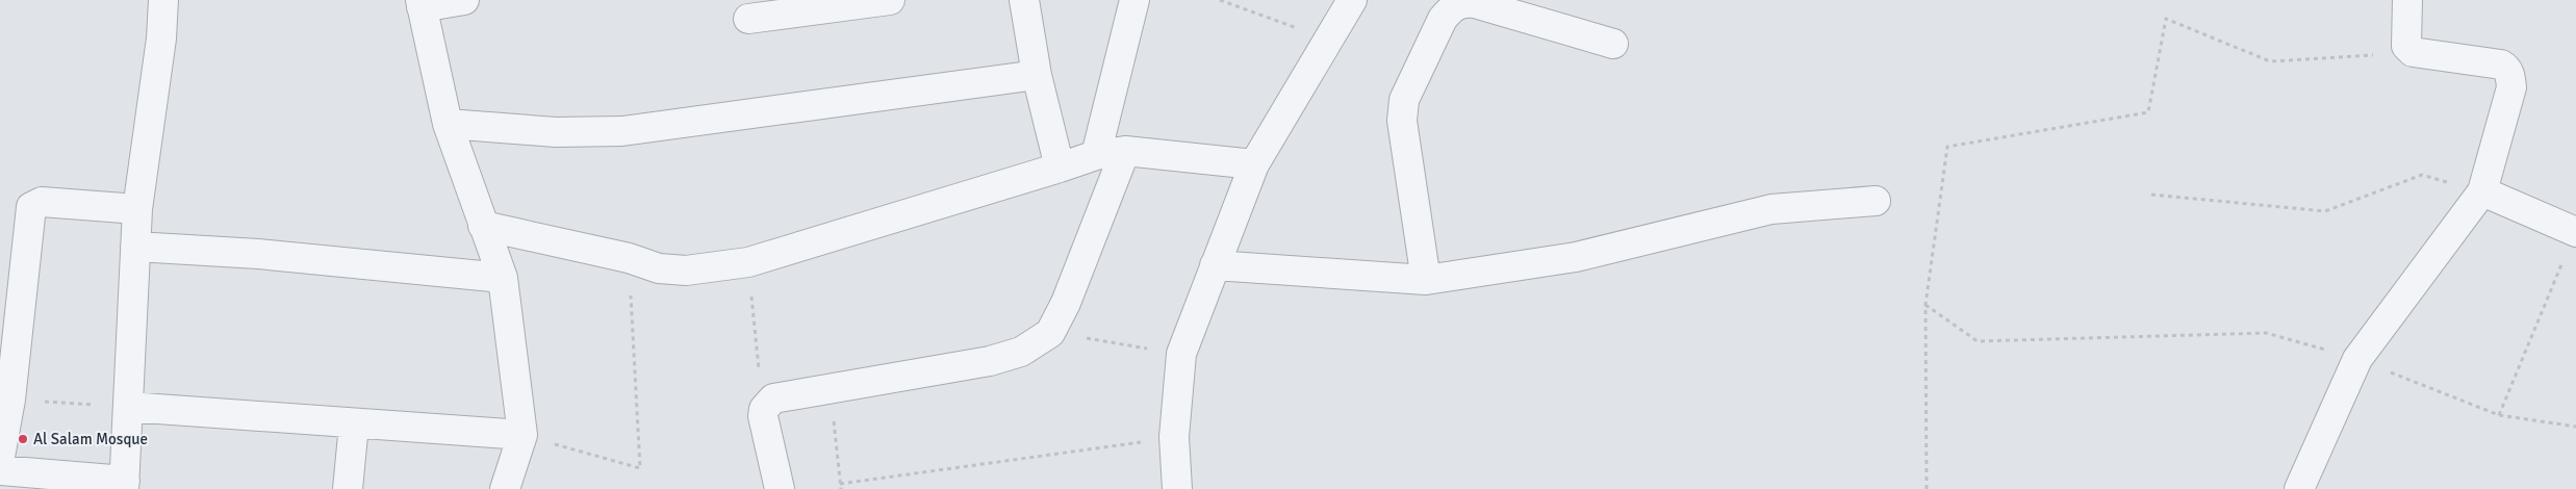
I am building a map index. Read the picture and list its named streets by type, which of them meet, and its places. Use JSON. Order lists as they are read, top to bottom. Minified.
{"places":["Al Salam Mosque"]}
